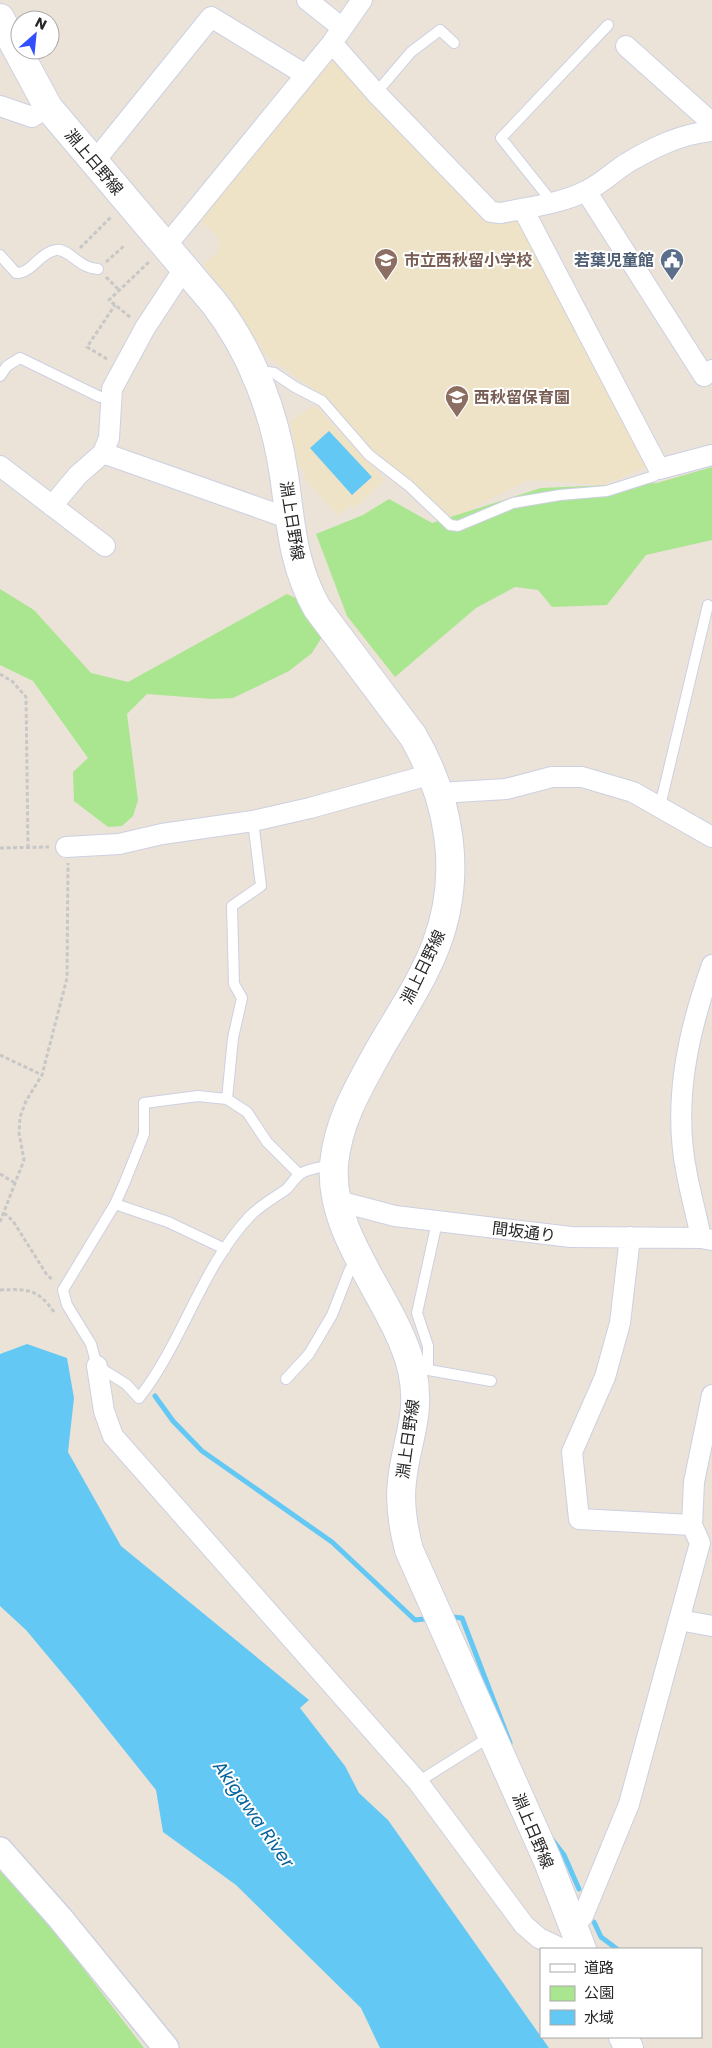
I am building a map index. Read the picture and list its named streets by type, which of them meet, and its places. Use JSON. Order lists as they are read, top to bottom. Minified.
{"streets":{"main road":["淵上日野線"],"street":["間坂通り"]},"crossings":[["淵上日野線","間坂通り"]],"water":["Akigawa River"],"places":{"school or university":["市立西秋留小学校","西秋留保育園"],"public building":["若葉児童館"]},"legend":["道路","公園","水域"],"north":"top right"}
